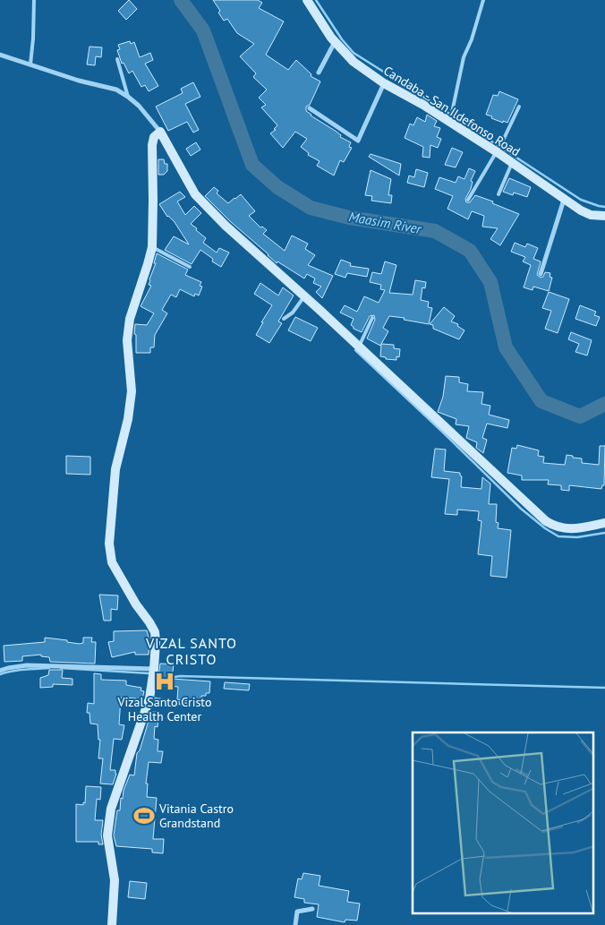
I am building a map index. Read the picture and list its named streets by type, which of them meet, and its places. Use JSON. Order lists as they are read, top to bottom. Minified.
{"streets":{"street":["Candaba - San Ildefonso Road"]},"districts":["VIZAL SANTO CRISTO"],"water":["Maasim River"],"places":{"hospital":["Vizal Santo Cristo Health Center"],"sports":["Vitania Castro Grandstand"]}}
